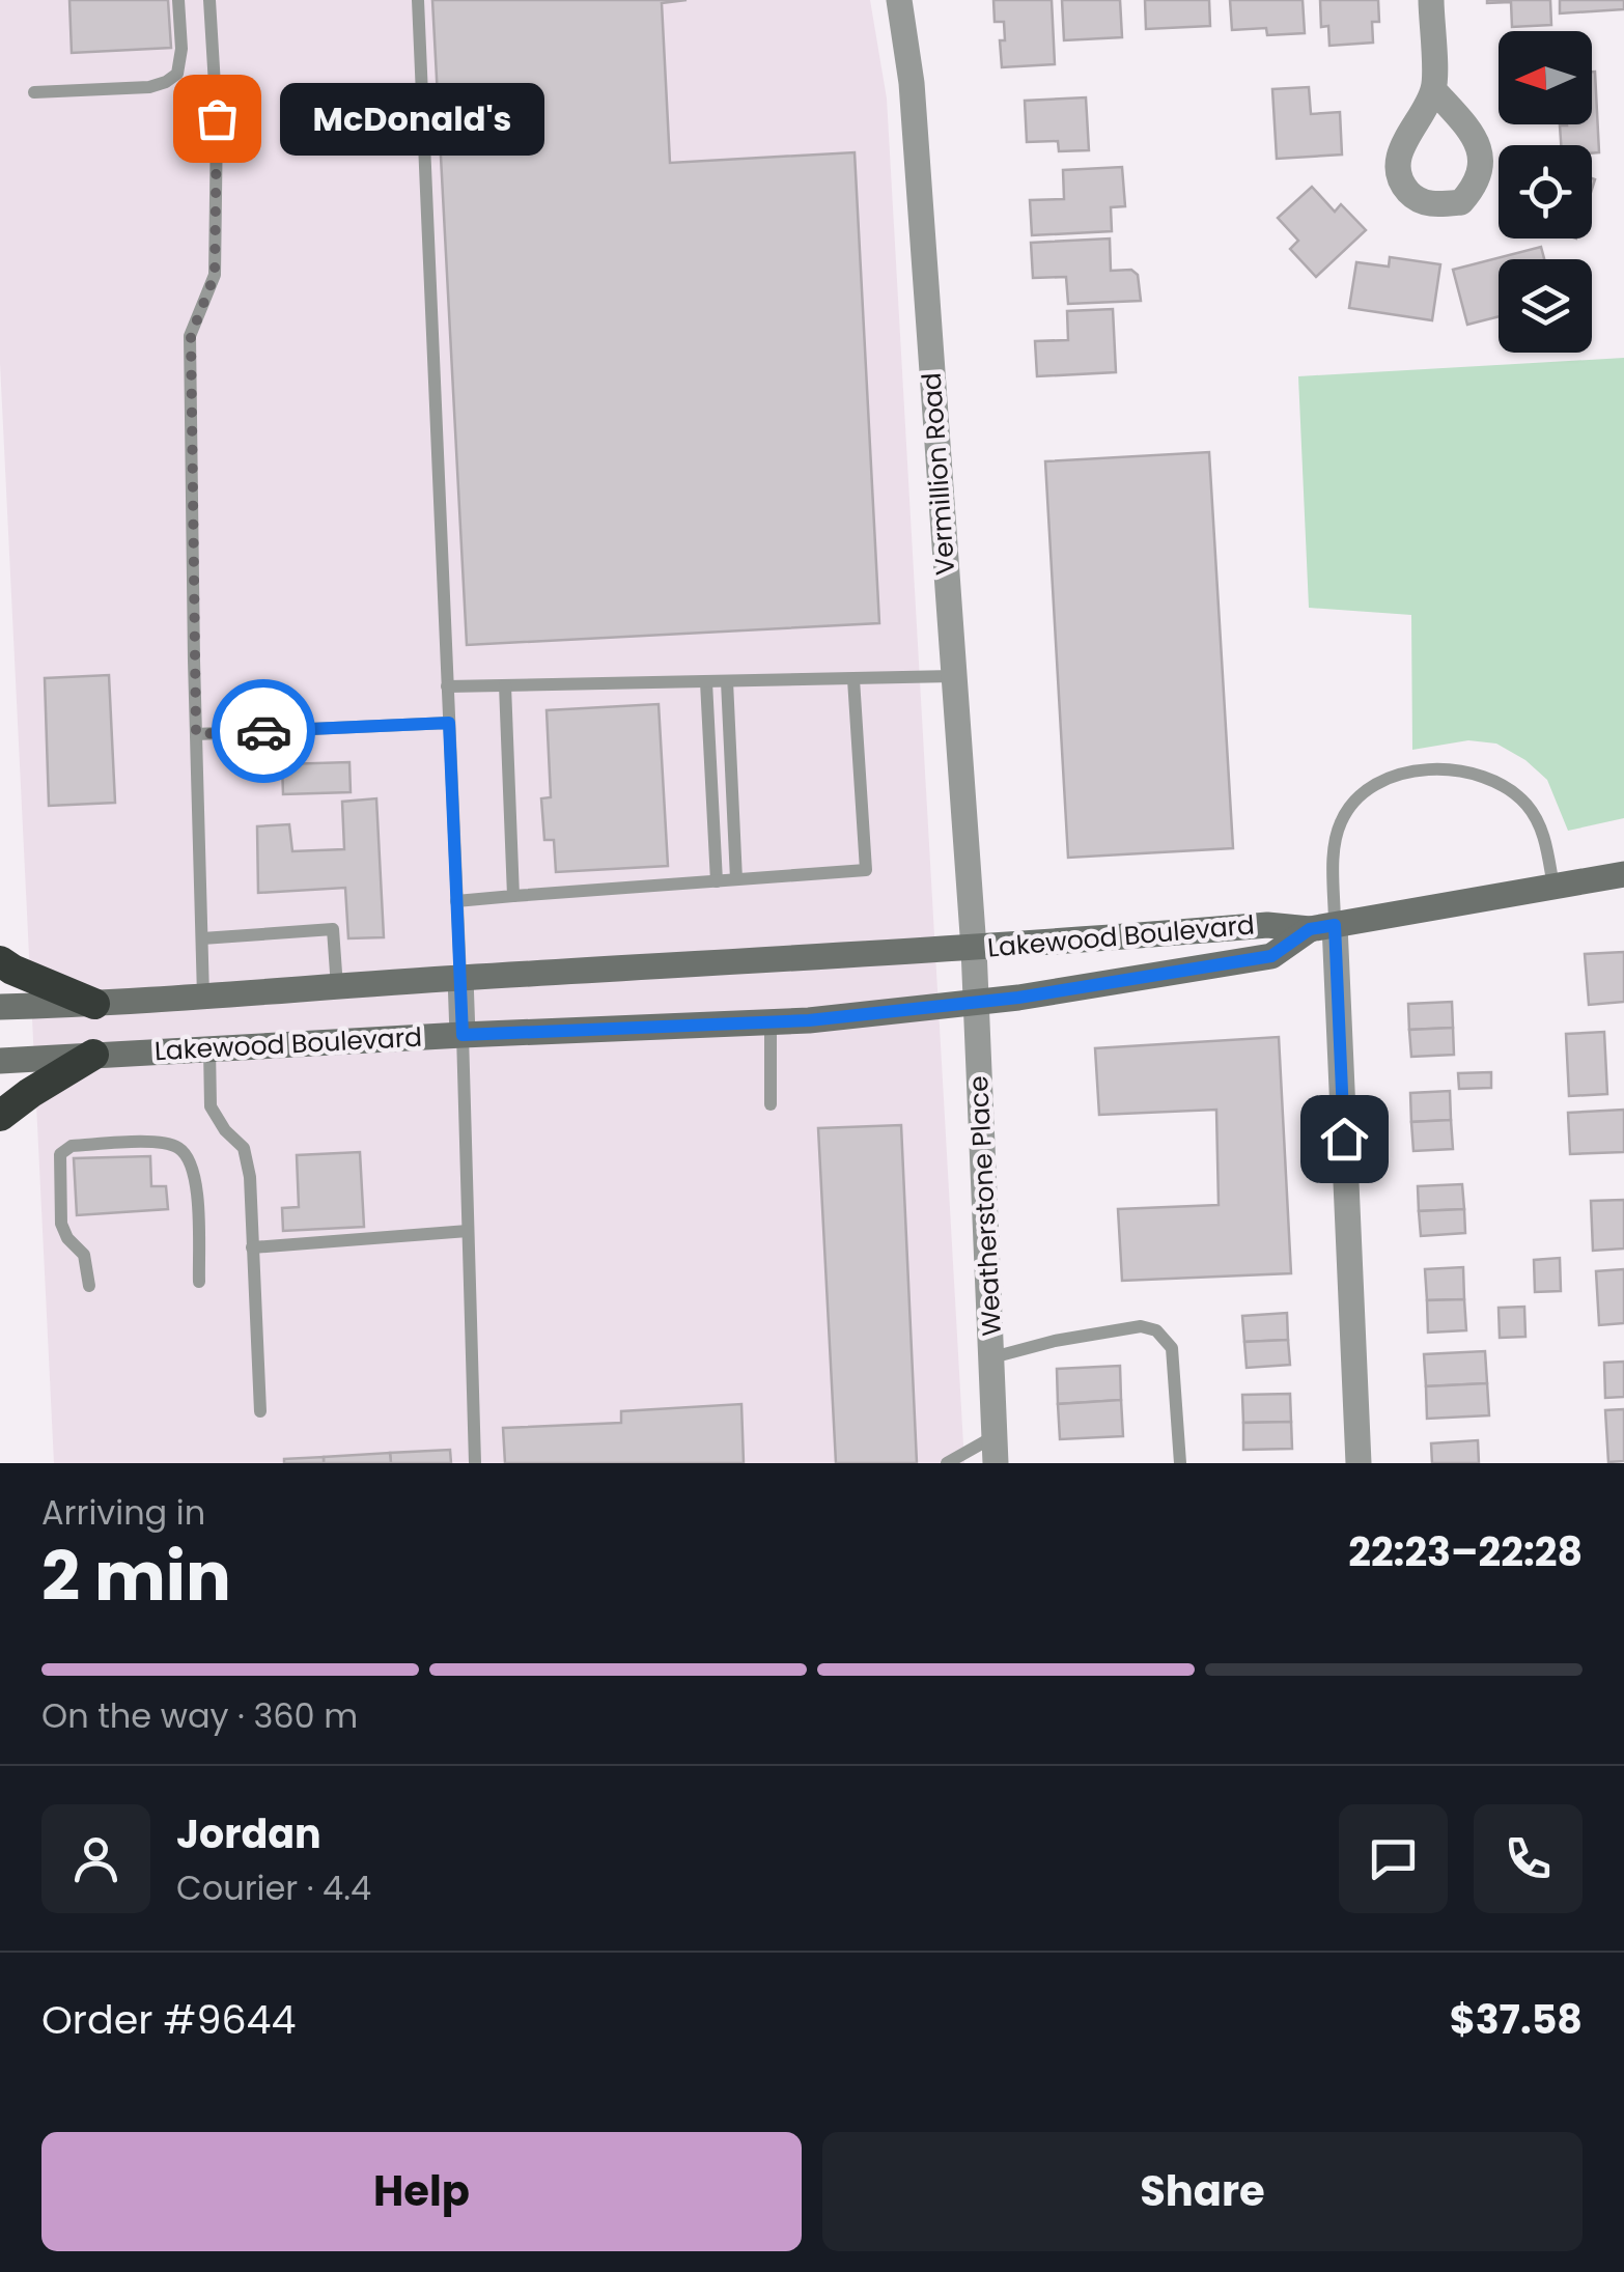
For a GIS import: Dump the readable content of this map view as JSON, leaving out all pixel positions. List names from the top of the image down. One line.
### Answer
{"streets":{"street":["Vermillion Road","Lakewood Boulevard","Weatherstone Place"]},"crossings":[["Vermillion Road","Lakewood Boulevard"],["Vermillion Road","Weatherstone Place"],["Lakewood Boulevard","Weatherstone Place"]],"places":["McDonald's"],"north":"left","page":{"bubble":"McDonald's","heading":["2 min","Arriving in","22:23–22:28"],"panel":["Jordan","Courier · 4.4","Order #9644","$37.58"],"bar":"On the way · 360 m","buttons":["Help","Share"]}}
